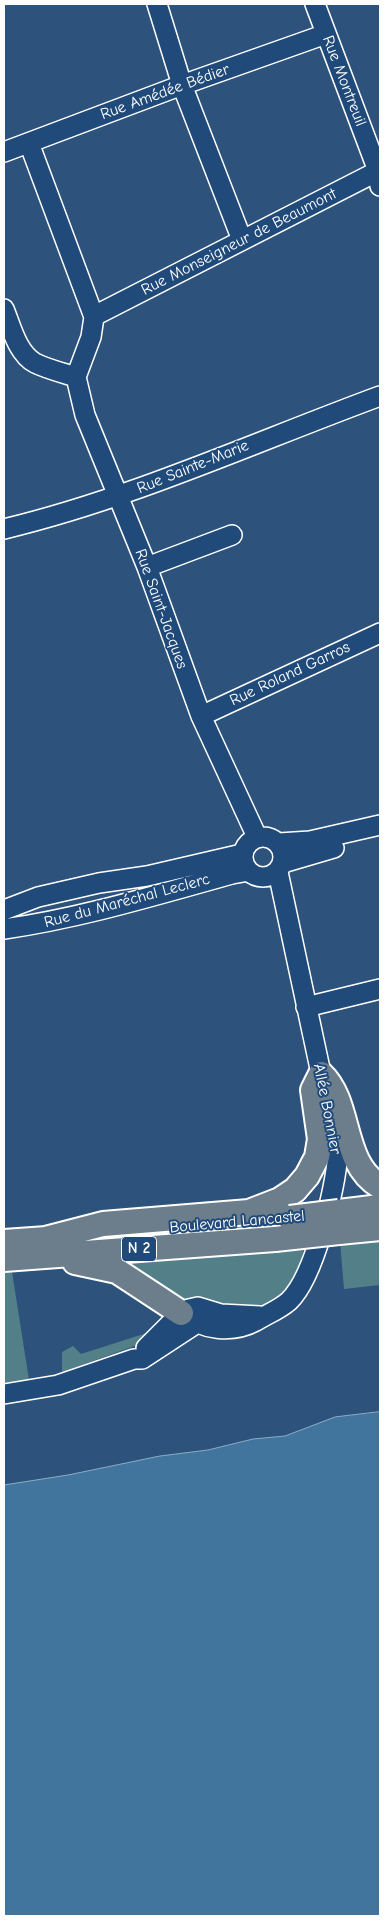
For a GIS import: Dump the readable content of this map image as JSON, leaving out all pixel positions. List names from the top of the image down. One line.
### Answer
{"streets":{"main road":["Boulevard Lancastel","N 2"],"street":["Rue Montreuil","Rue Amédée Bédier","Rue Monseigneur de Beaumont","Rue Sainte-Marie","Rue Saint-Jacques","Rue Roland Garros","Rue du Maréchal Leclerc","Allée Bonnier"]},"crossings":[["Rue Montreuil","Rue Amédée Bédier"],["Rue Montreuil","Rue Monseigneur de Beaumont"],["Rue Sainte-Marie","Rue Saint-Jacques"],["Rue Saint-Jacques","Rue Roland Garros"],["Rue Saint-Jacques","Rue du Maréchal Leclerc"],["Rue Saint-Jacques","Allée Bonnier"],["Rue du Maréchal Leclerc","Allée Bonnier"],["Boulevard Lancastel","N 2"]]}
